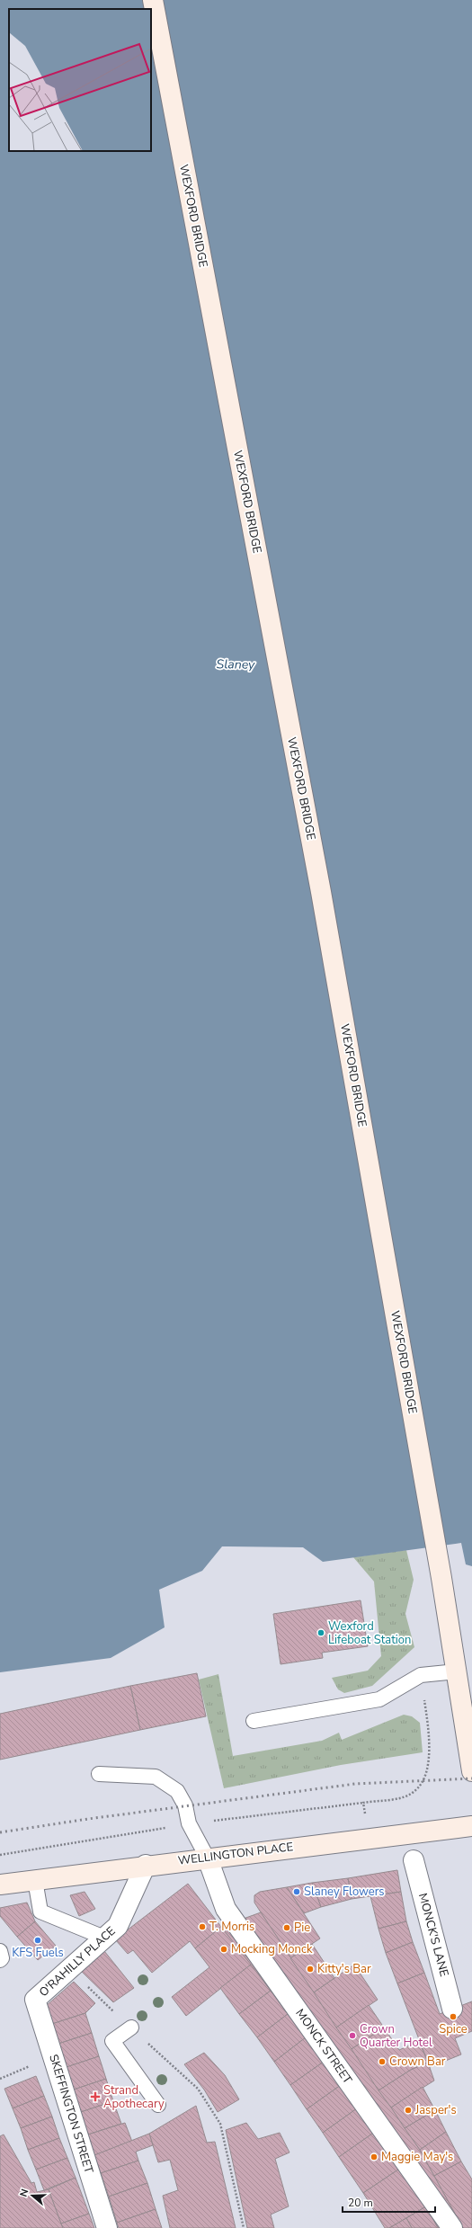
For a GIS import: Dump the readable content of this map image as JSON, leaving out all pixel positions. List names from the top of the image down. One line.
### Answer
{"streets":{"main road":["WEXFORD BRIDGE","WELLINGTON PLACE"],"street":["MONCK'S LANE","O'RAHILLY PLACE","MONCK STREET","SKEFFINGTON STREET"]},"crossings":[["WELLINGTON PLACE","O'RAHILLY PLACE"],["WELLINGTON PLACE","MONCK STREET"],["O'RAHILLY PLACE","SKEFFINGTON STREET"]],"water":["Slaney"],"places":{"other":["Wexford Lifeboat Station","Slaney Flowers","T. Morris","Pie","KFS Fuels","Mocking Monck","Kitty's Bar","Spice","Crown Quarter Hotel","Crown Bar","Jasper's","Maggie May's"],"health":["Strand Apothecary"]},"scale_bar":"20 m","north":"left"}
